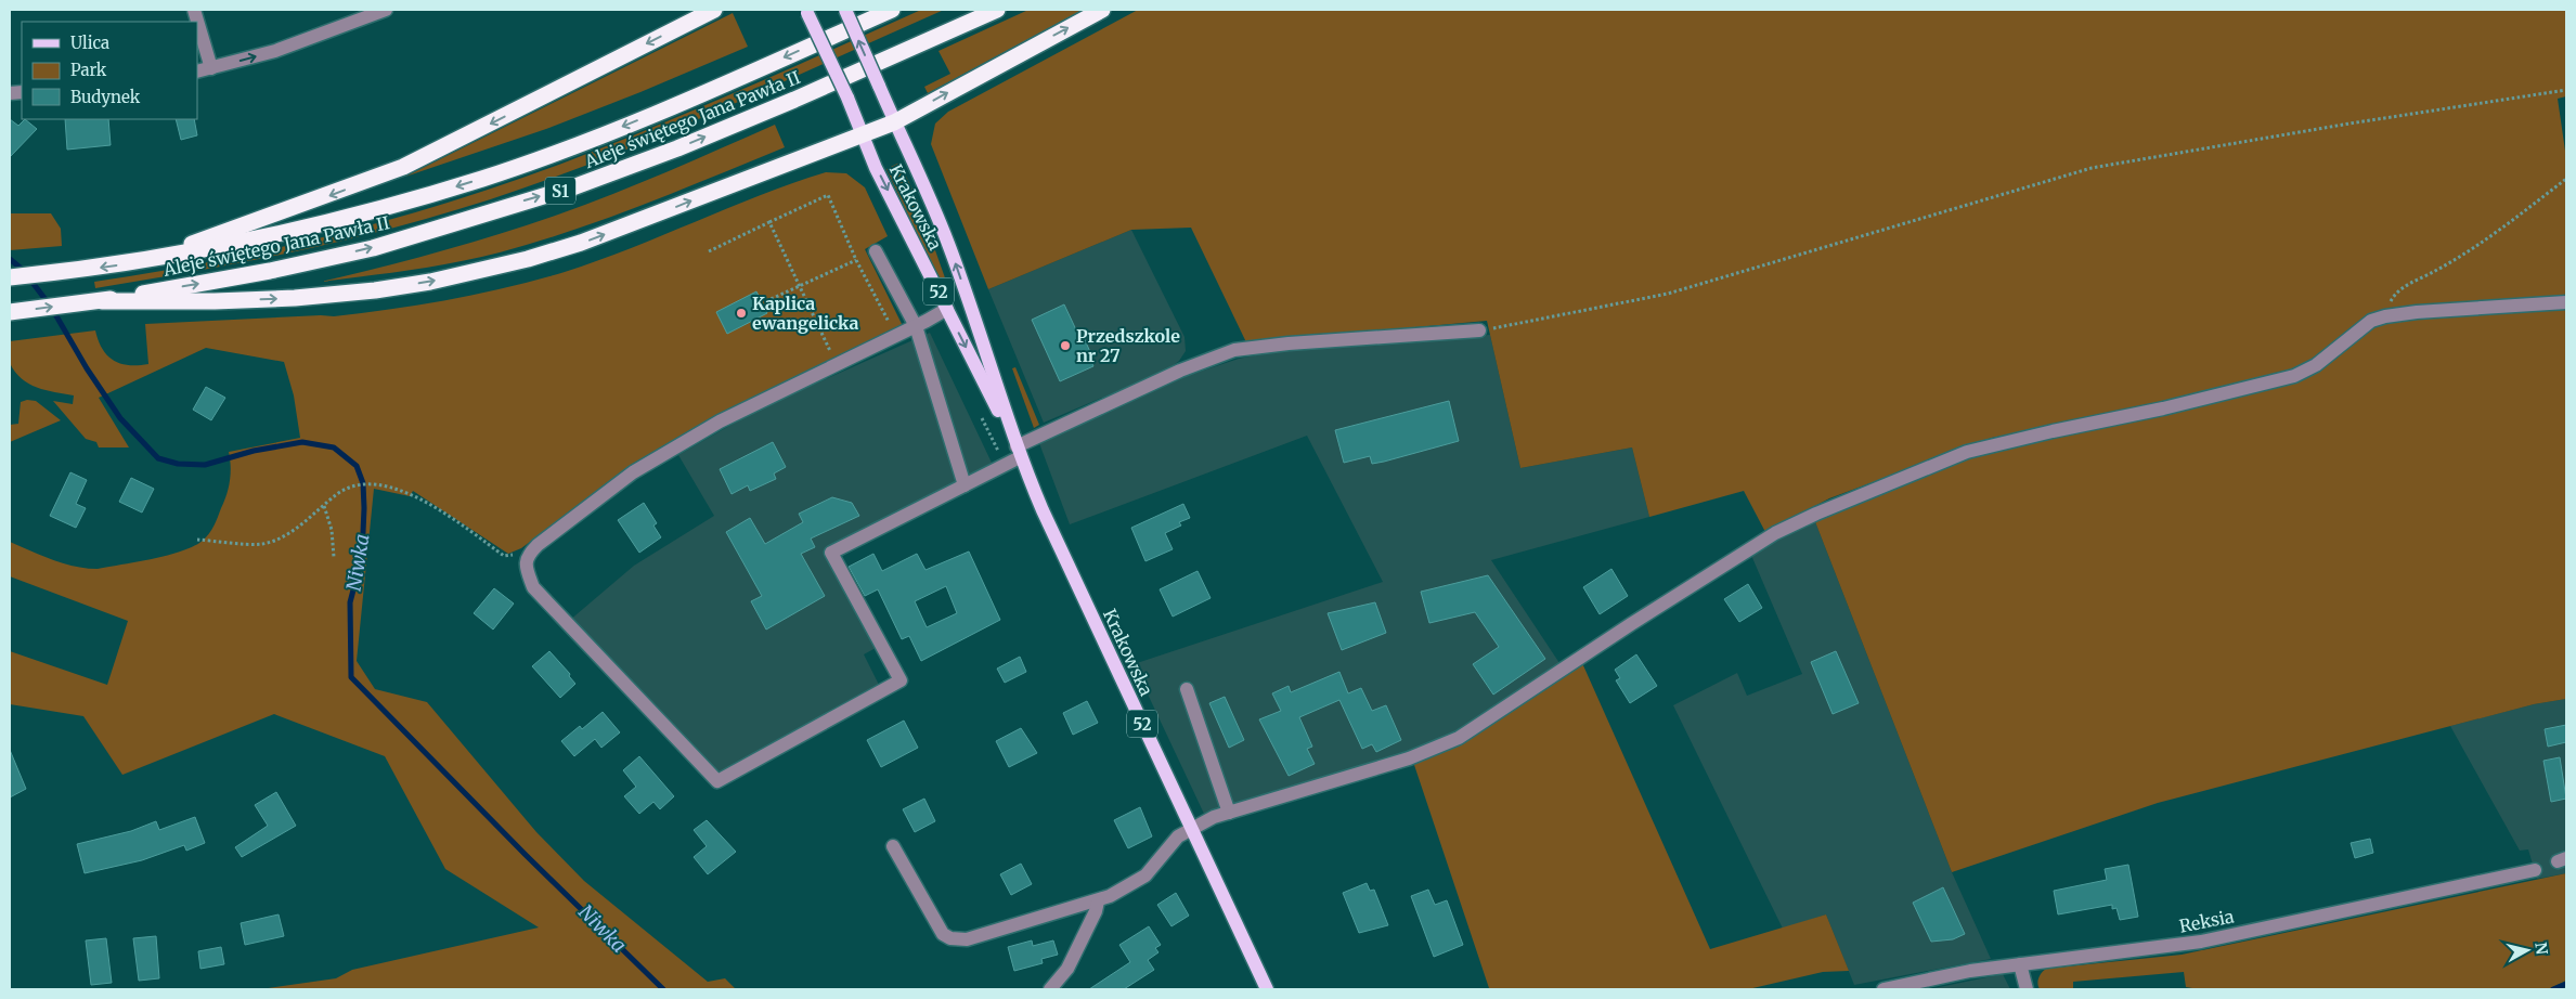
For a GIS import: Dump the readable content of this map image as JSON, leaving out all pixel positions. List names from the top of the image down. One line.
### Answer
{"streets":{"highway":["Aleje świętego Jana Pawła II","S1"],"main road":["Krakowska","52"],"street":["Reksia"]},"water":["Niwka"],"places":["Kaplica ewangelicka","Przedszkole nr 27"],"legend":["Ulica","Park","Budynek"],"north":"right"}
